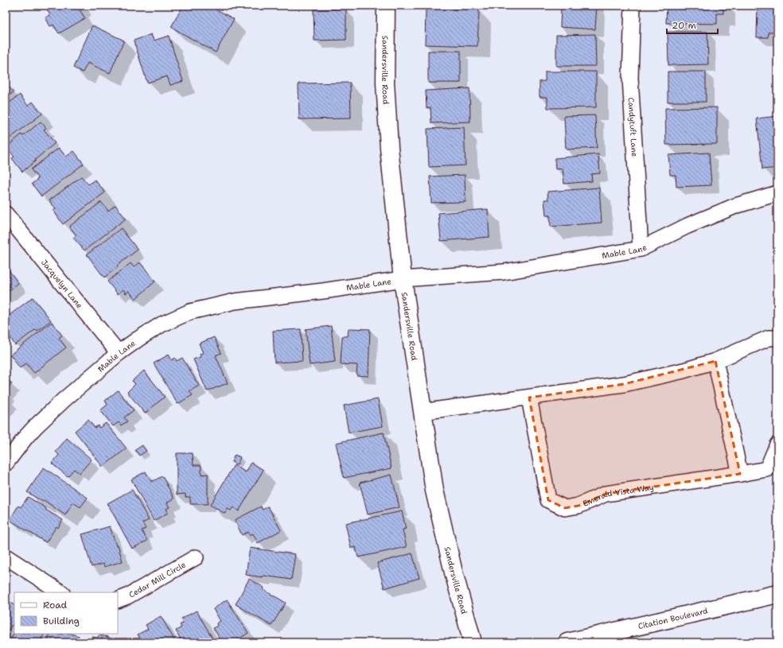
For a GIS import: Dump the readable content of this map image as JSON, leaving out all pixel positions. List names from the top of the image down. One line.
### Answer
{"streets":{"street":["Sandersville Road","Candytuft Lane","Mable Lane","Jacquelyn Lane","Emerald Vista Way","Cedar Mill Circle","Citation Boulevard"]},"crossings":[["Sandersville Road","Mable Lane"],["Candytuft Lane","Mable Lane"],["Mable Lane","Jacquelyn Lane"]],"legend":["Road","Building"],"scale_bar":"20 m"}
